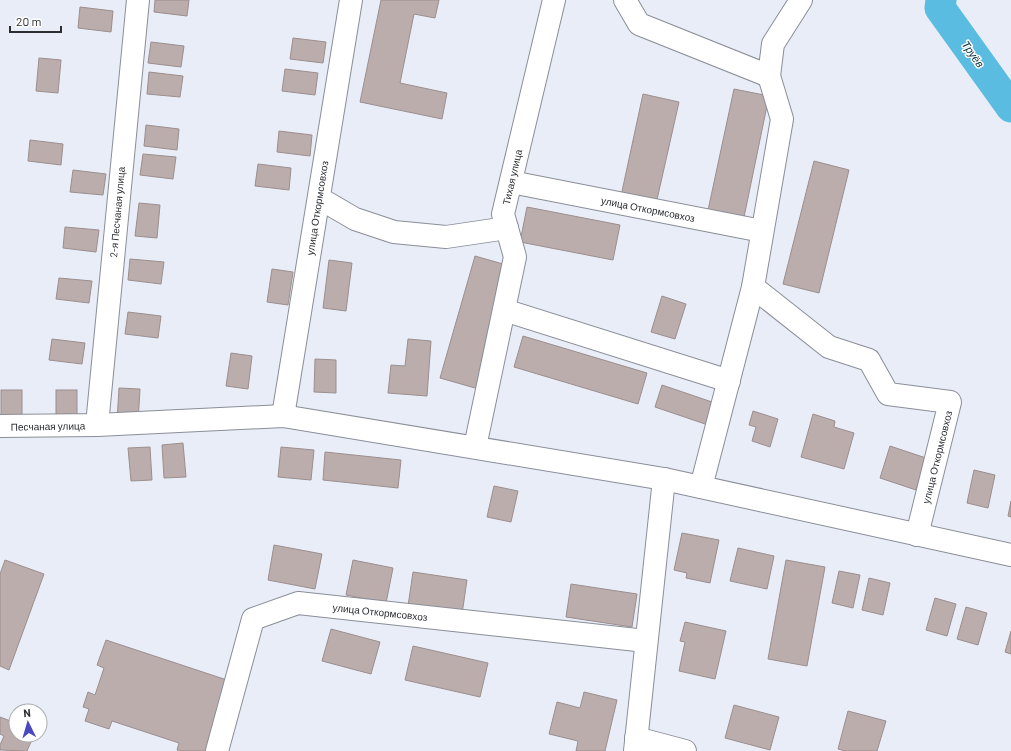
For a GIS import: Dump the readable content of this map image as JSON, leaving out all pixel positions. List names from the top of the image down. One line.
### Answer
{"streets":{"street":["Тихая улица","улица Откормсовхоз","2-я Песчаная улица","Песчаная улица"]},"crossings":[["Тихая улица","улица Откормсовхоз"],["2-я Песчаная улица","Песчаная улица"]],"water":["Труёв"],"scale_bar":"20 m","north":"top"}
